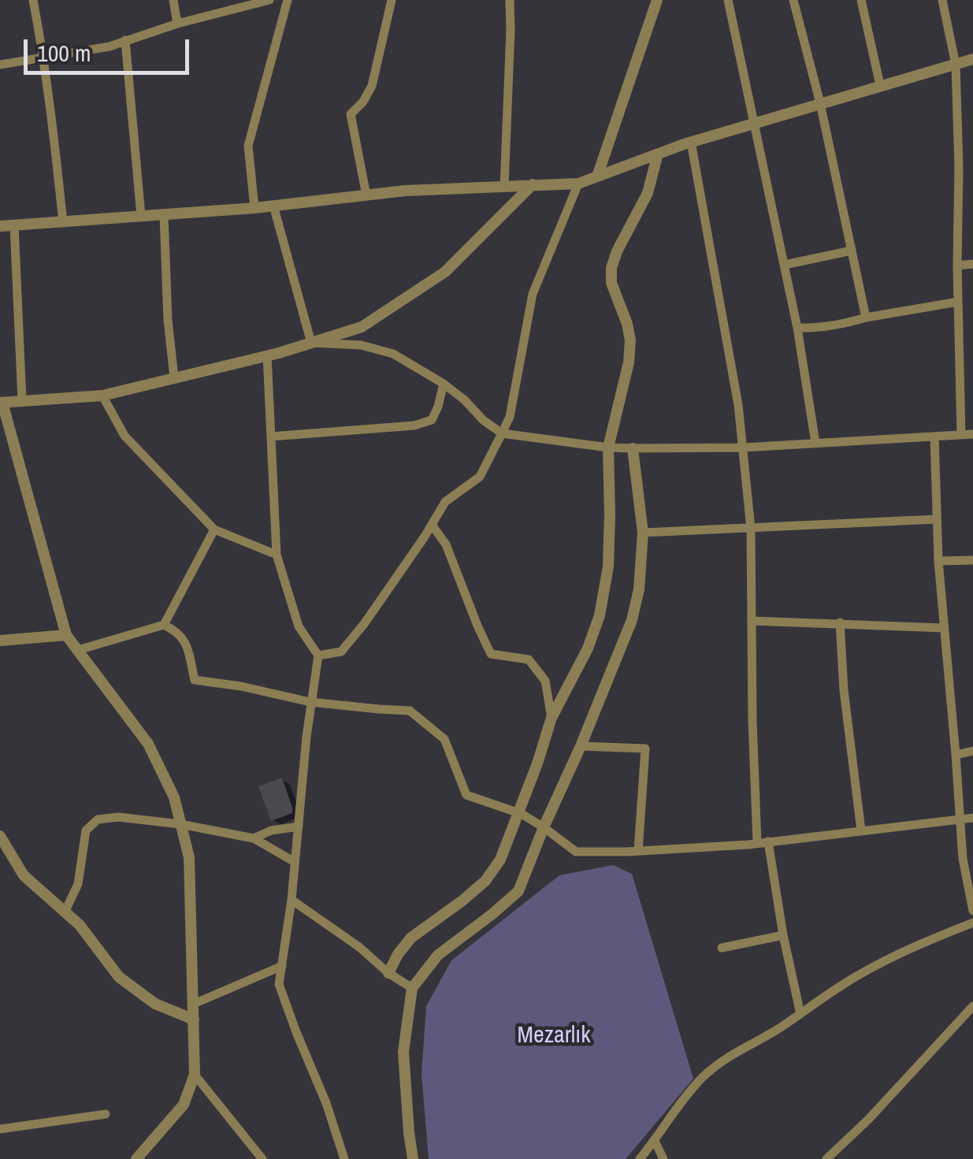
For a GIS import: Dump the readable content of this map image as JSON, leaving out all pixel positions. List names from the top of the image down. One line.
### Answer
{"parks":["Mezarlık"],"scale_bar":"100 m"}
